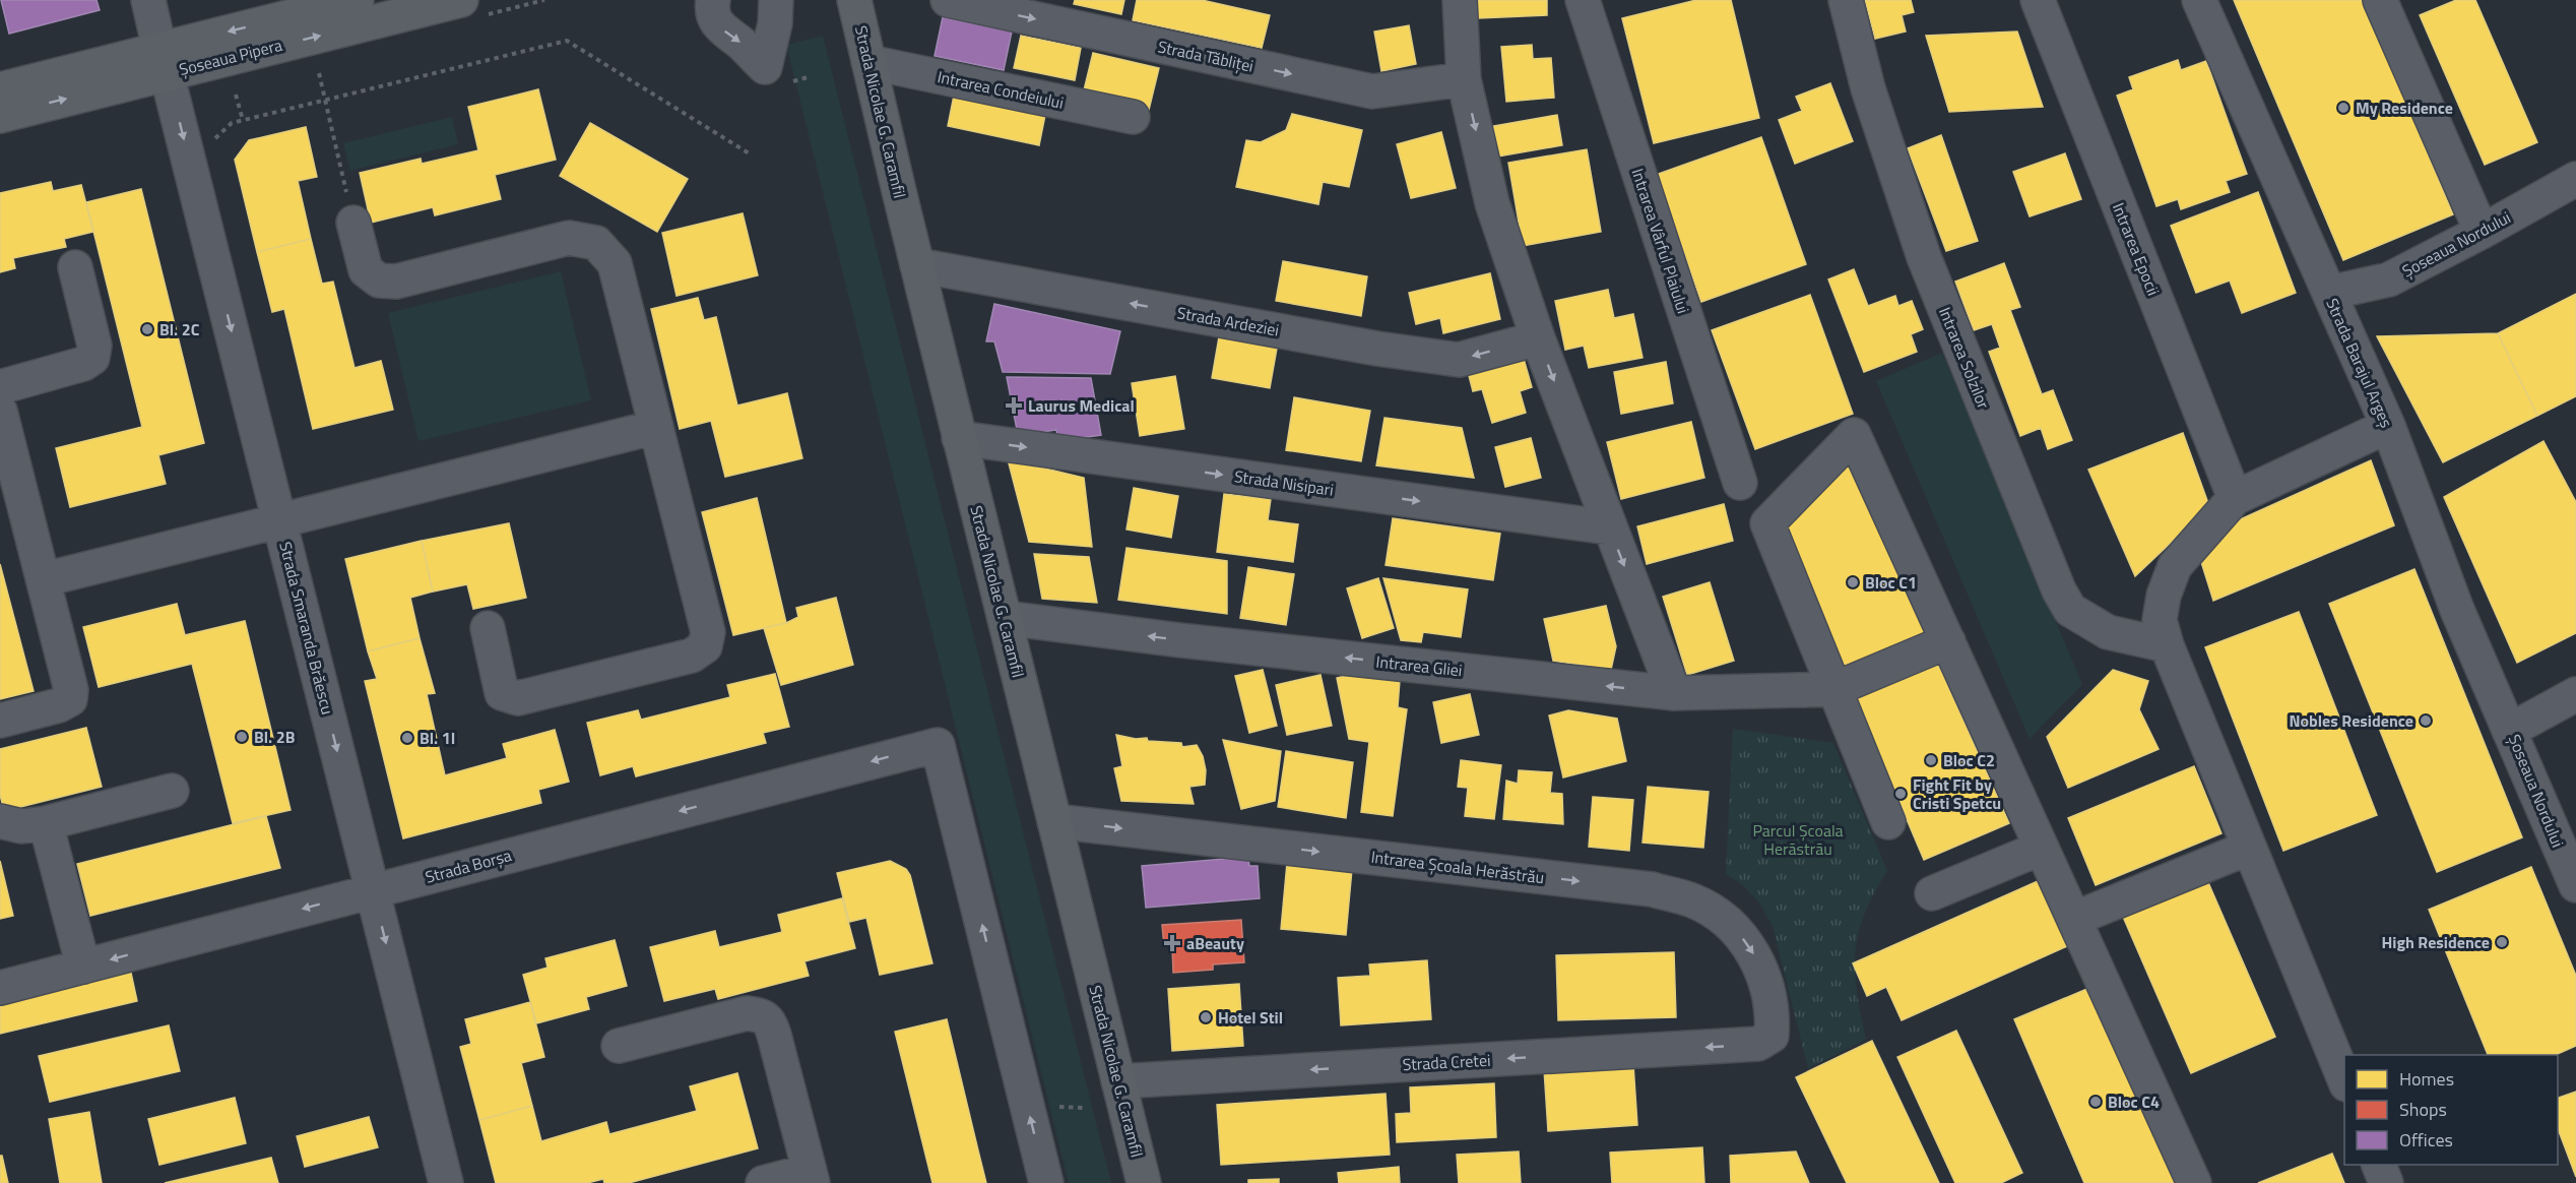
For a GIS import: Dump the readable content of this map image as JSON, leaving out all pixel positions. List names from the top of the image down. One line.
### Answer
{"streets":{"main road":["Șoseaua Pipera","Strada Nicolae G. Caramfil"],"street":["Strada Tăbliței","Intrarea Condeiului","Intrarea Vârful Plaiului","Șoseaua Nordului","Intrarea Epocii","Strada Ardeziei","Intrarea Solzilor","Strada Barajul Argeș","Strada Nisipari","Strada Smaranda Brăescu","Intrarea Gliei","Strada Borșa","Intrarea Școala Herăstrău","Strada Cretei"]},"crossings":[["Șoseaua Pipera","Strada Smaranda Brăescu"],["Intrarea Condeiului","Strada Nicolae G. Caramfil"],["Strada Nicolae G. Caramfil","Strada Ardeziei"],["Strada Nicolae G. Caramfil","Strada Nisipari"],["Strada Nicolae G. Caramfil","Intrarea Gliei"],["Strada Nicolae G. Caramfil","Intrarea Școala Herăstrău"],["Strada Nicolae G. Caramfil","Strada Cretei"],["Șoseaua Nordului","Strada Barajul Argeș"],["Strada Smaranda Brăescu","Strada Borșa"],["Intrarea Școala Herăstrău","Strada Cretei"]],"one_way":["Strada Tăbliței","Strada Ardeziei","Strada Nisipari","Strada Smaranda Brăescu","Intrarea Gliei","Intrarea Școala Herăstrău","Strada Cretei"],"parks":["Parcul Școala Herăstrău"],"places":{"other":["My Residence","Bl. 2C","Bloc C1","Nobles Residence","Bl. 2B","Bl. 1I","Bloc C2","Fight Fit by Cristi Spetcu","High Residence","Hotel Stil","Bloc C4"],"health":["Laurus Medical","aBeauty"]},"legend":["Homes","Shops","Offices"]}
